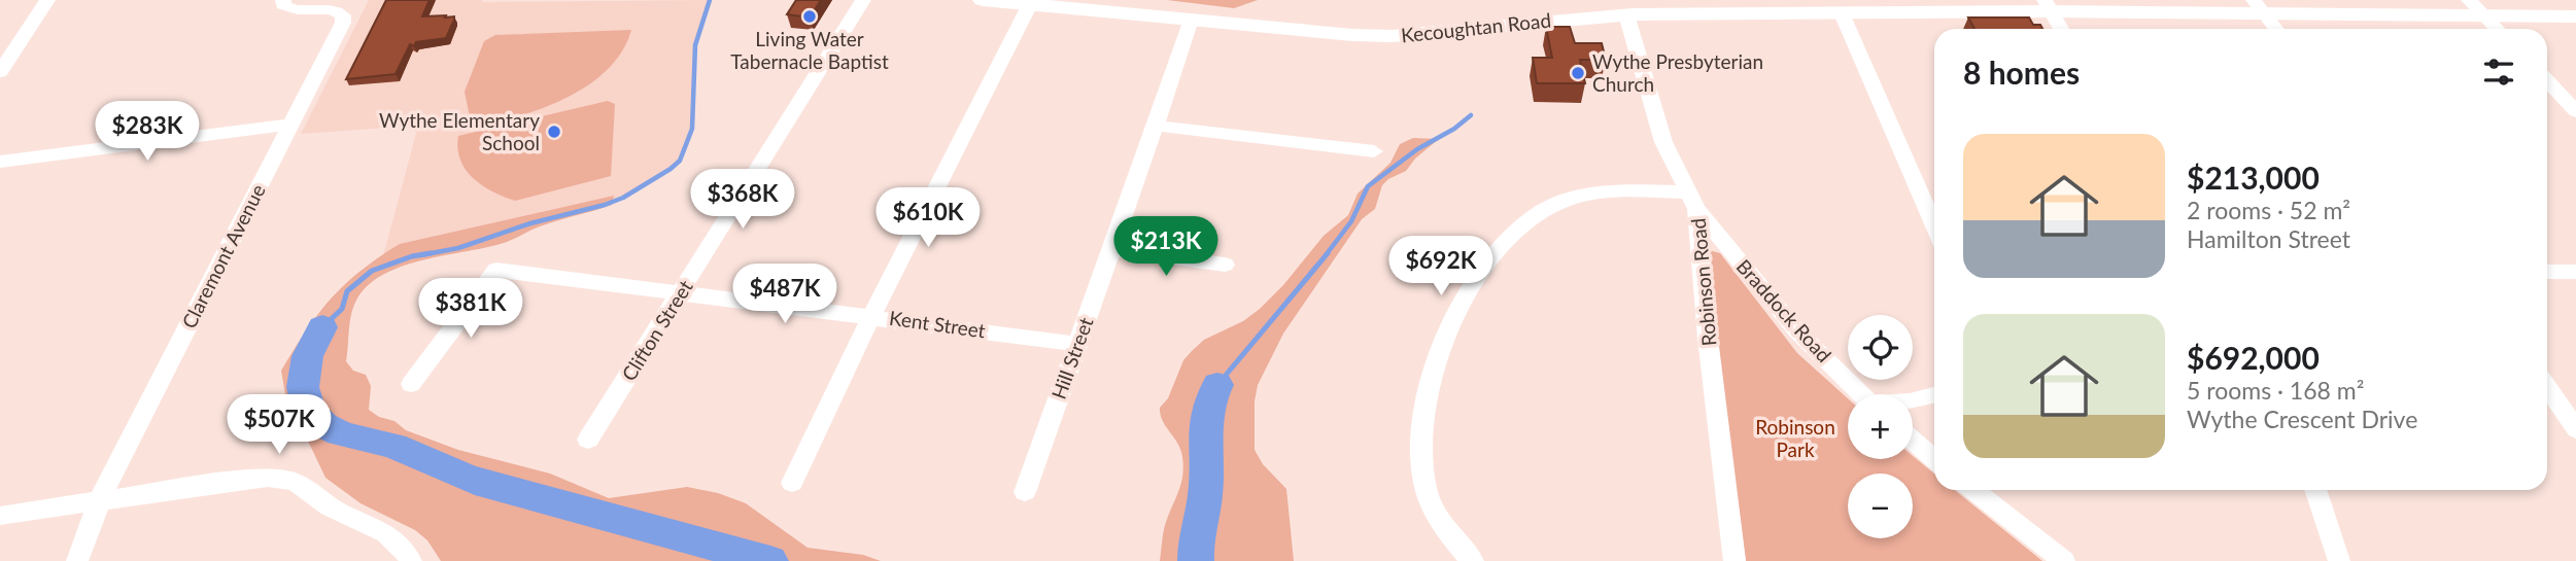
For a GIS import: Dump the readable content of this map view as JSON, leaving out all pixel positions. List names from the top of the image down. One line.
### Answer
{"streets":{"main road":["Kecoughtan Road"],"street":["Claremont Avenue","Robinson Road","Braddock Road","Kent Street","Clifton Street","Hill Street"]},"crossings":[["Kecoughtan Road","Robinson Road"],["Kecoughtan Road","Hill Street"],["Robinson Road","Braddock Road"],["Kent Street","Clifton Street"],["Kent Street","Hill Street"]],"parks":["Robinson Park"],"places":["Living Water Tabernacle Baptist","Wythe Presbyterian Church","Wythe Elementary School"],"page":{"heading":"8 homes","price":["$283K","$368K","$610K","$213K","$692K","$487K","$381K","$507K"],"list":[{"name":"$213,000","note":"2 rooms · 52 m² · Hamilton Street"},{"name":"$692,000","note":"5 rooms · 168 m² · Wythe Crescent Drive"}],"map_buttons":["+","−"]}}
